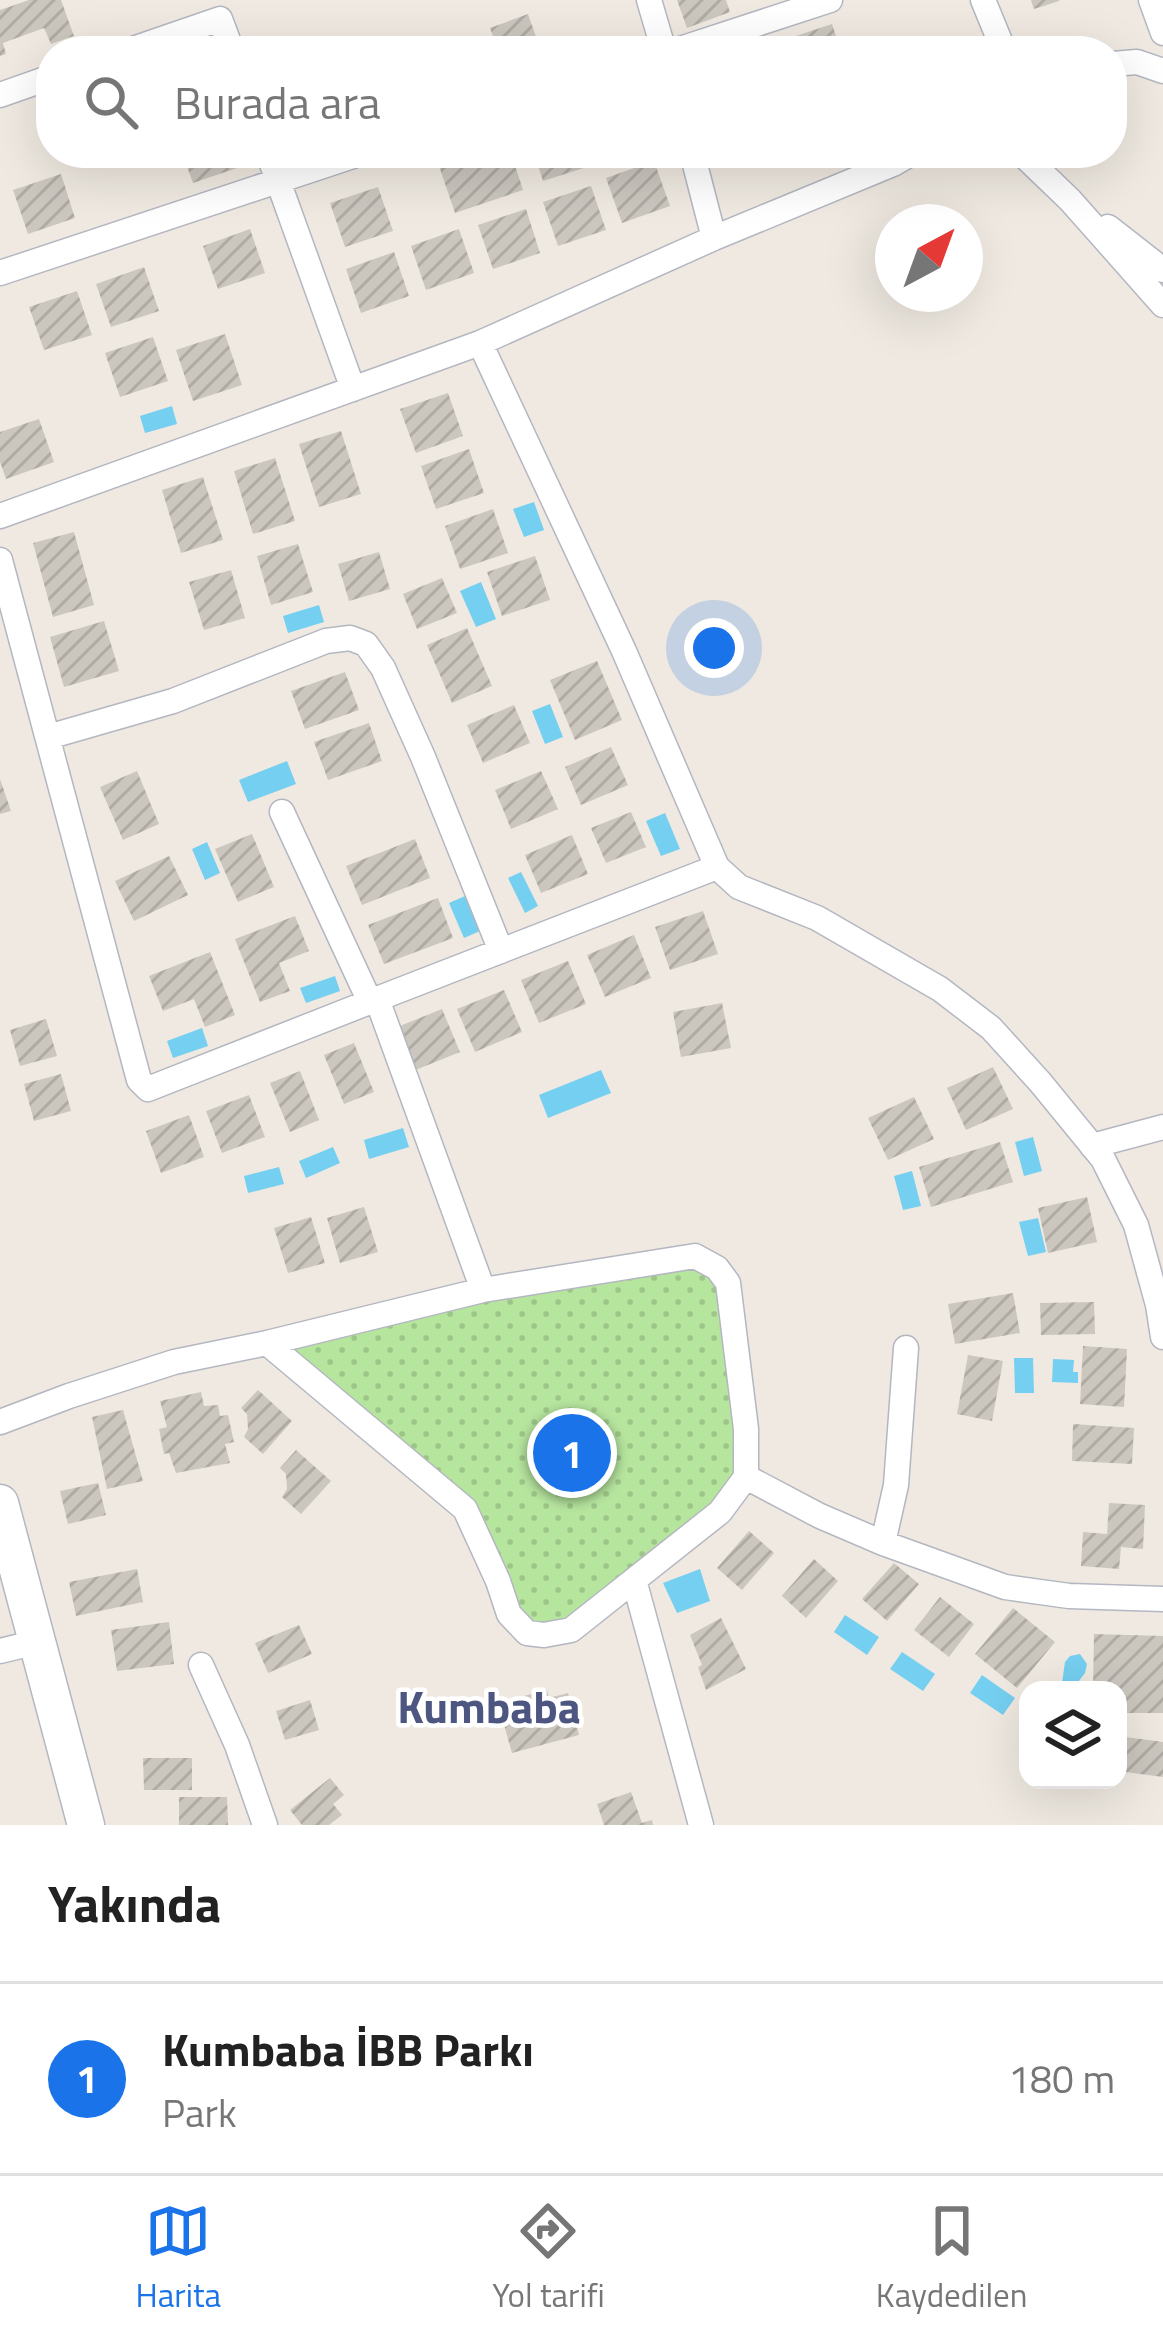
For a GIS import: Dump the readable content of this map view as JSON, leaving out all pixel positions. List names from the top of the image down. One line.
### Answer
{"districts":["Kumbaba"],"north":"top right","page":{"search":"Burada ara","pins":"1","heading":"Yakında","list":[{"mark":"1","name":"Kumbaba İBB Parkı","note":"Park","value":"180 m"}],"nav":["Harita","Yol tarifi","Kaydedilen"]}}
